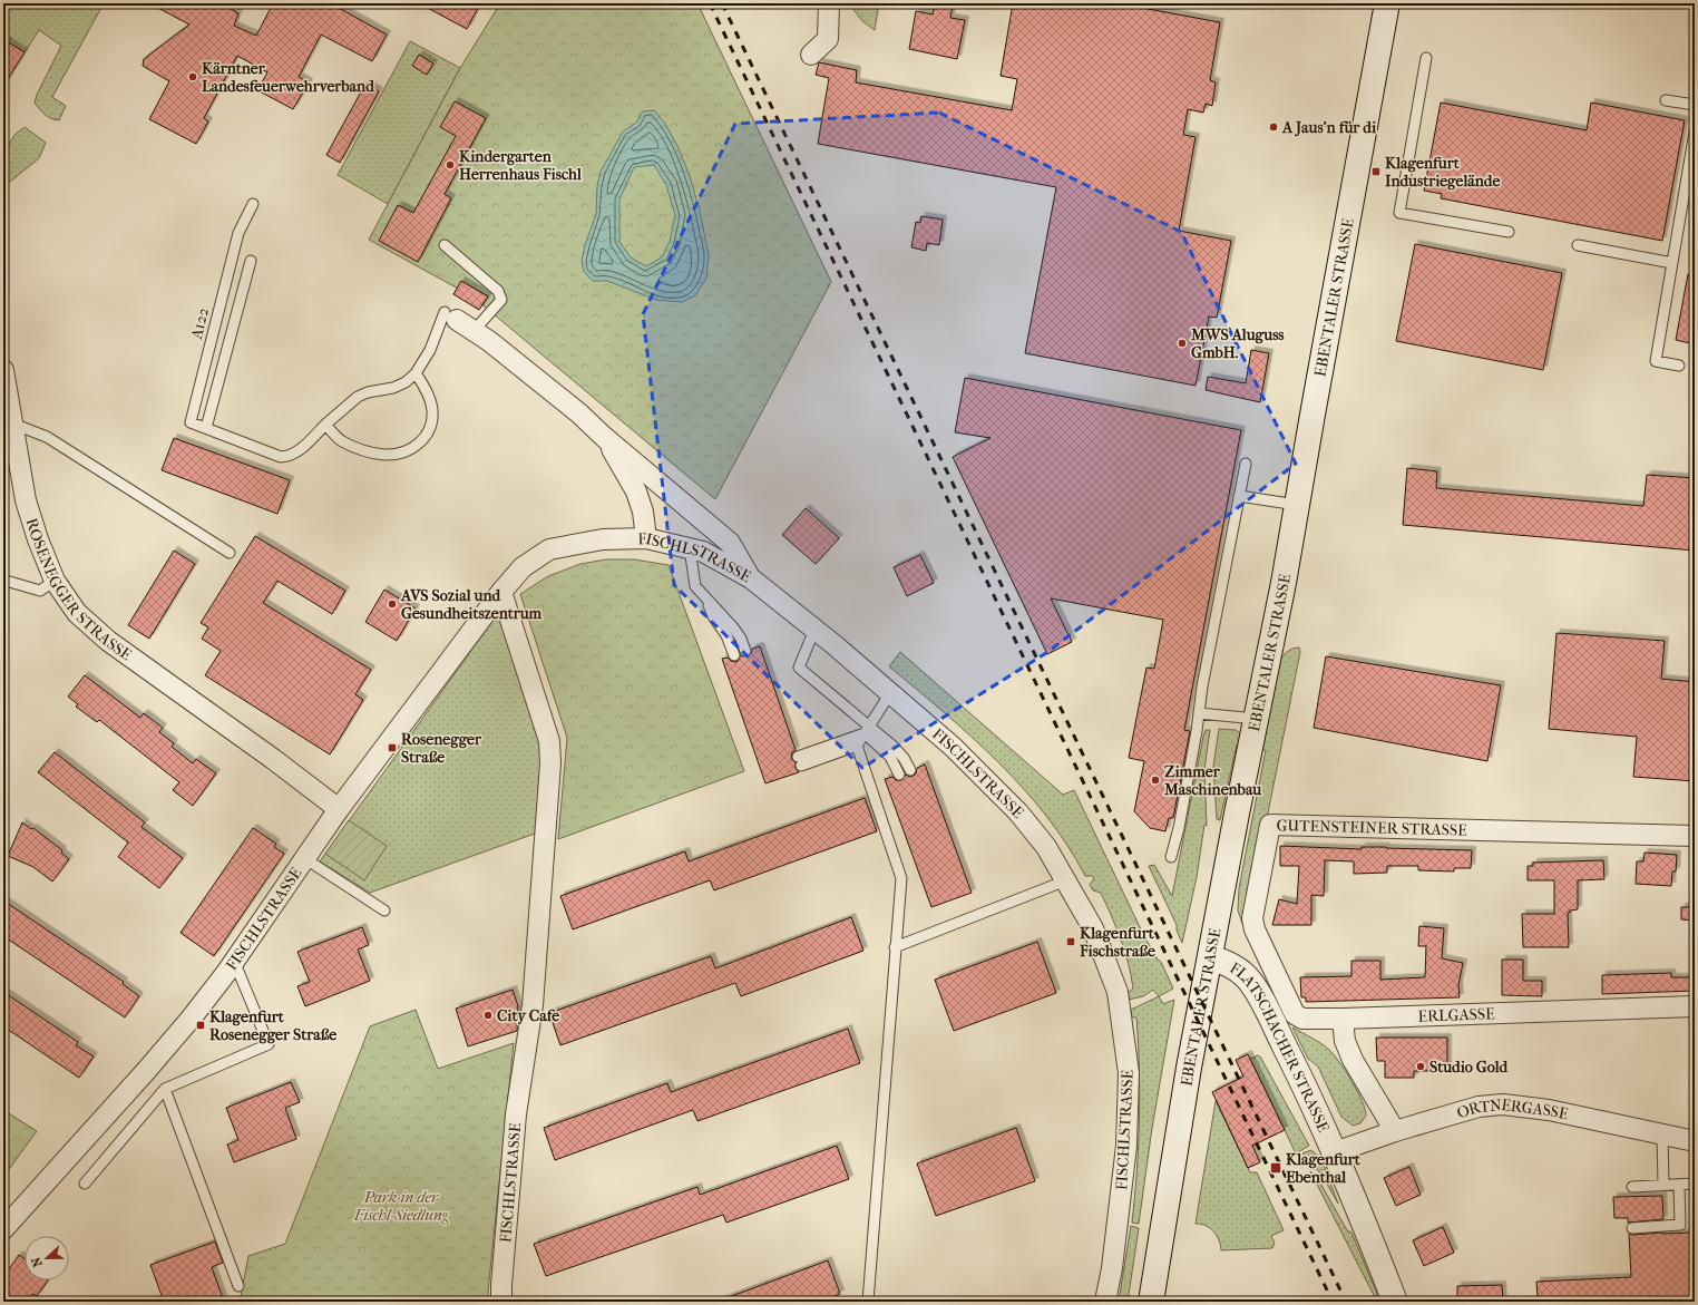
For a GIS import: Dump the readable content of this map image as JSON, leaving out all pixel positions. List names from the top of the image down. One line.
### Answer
{"streets":{"main road":["EBENTALER STRASSE","FLATSCHACHER STRASSE"],"street":["FISCHLSTRASSE","ROSENEGGER STRASSE","GUTENSTEINER STRASSE","ERLGASSE","ORTNERGASSE"],"lane":["A122"]},"crossings":[["EBENTALER STRASSE","FLATSCHACHER STRASSE"],["FISCHLSTRASSE","ROSENEGGER STRASSE"],["GUTENSTEINER STRASSE","ERLGASSE"],["FLATSCHACHER STRASSE","ORTNERGASSE"]],"parks":["Park in der Fischl-Siedlung"],"places":{"other":["Kärntner Landesfeuerwehrverband","A Jaus'n für di","Kindergarten Herrenhaus Fischl","MWS Aluguss GmbH.","AVS Sozial und Gesundheitszentrum","Zimmer Maschinenbau","City Cafe","Studio Gold"],"transit":["Klagenfurt Industriegelände","Rosenegger Straße","Klagenfurt Fischstraße","Klagenfurt Rosenegger Straße","Klagenfurt Ebenthal"]},"north":"left"}
